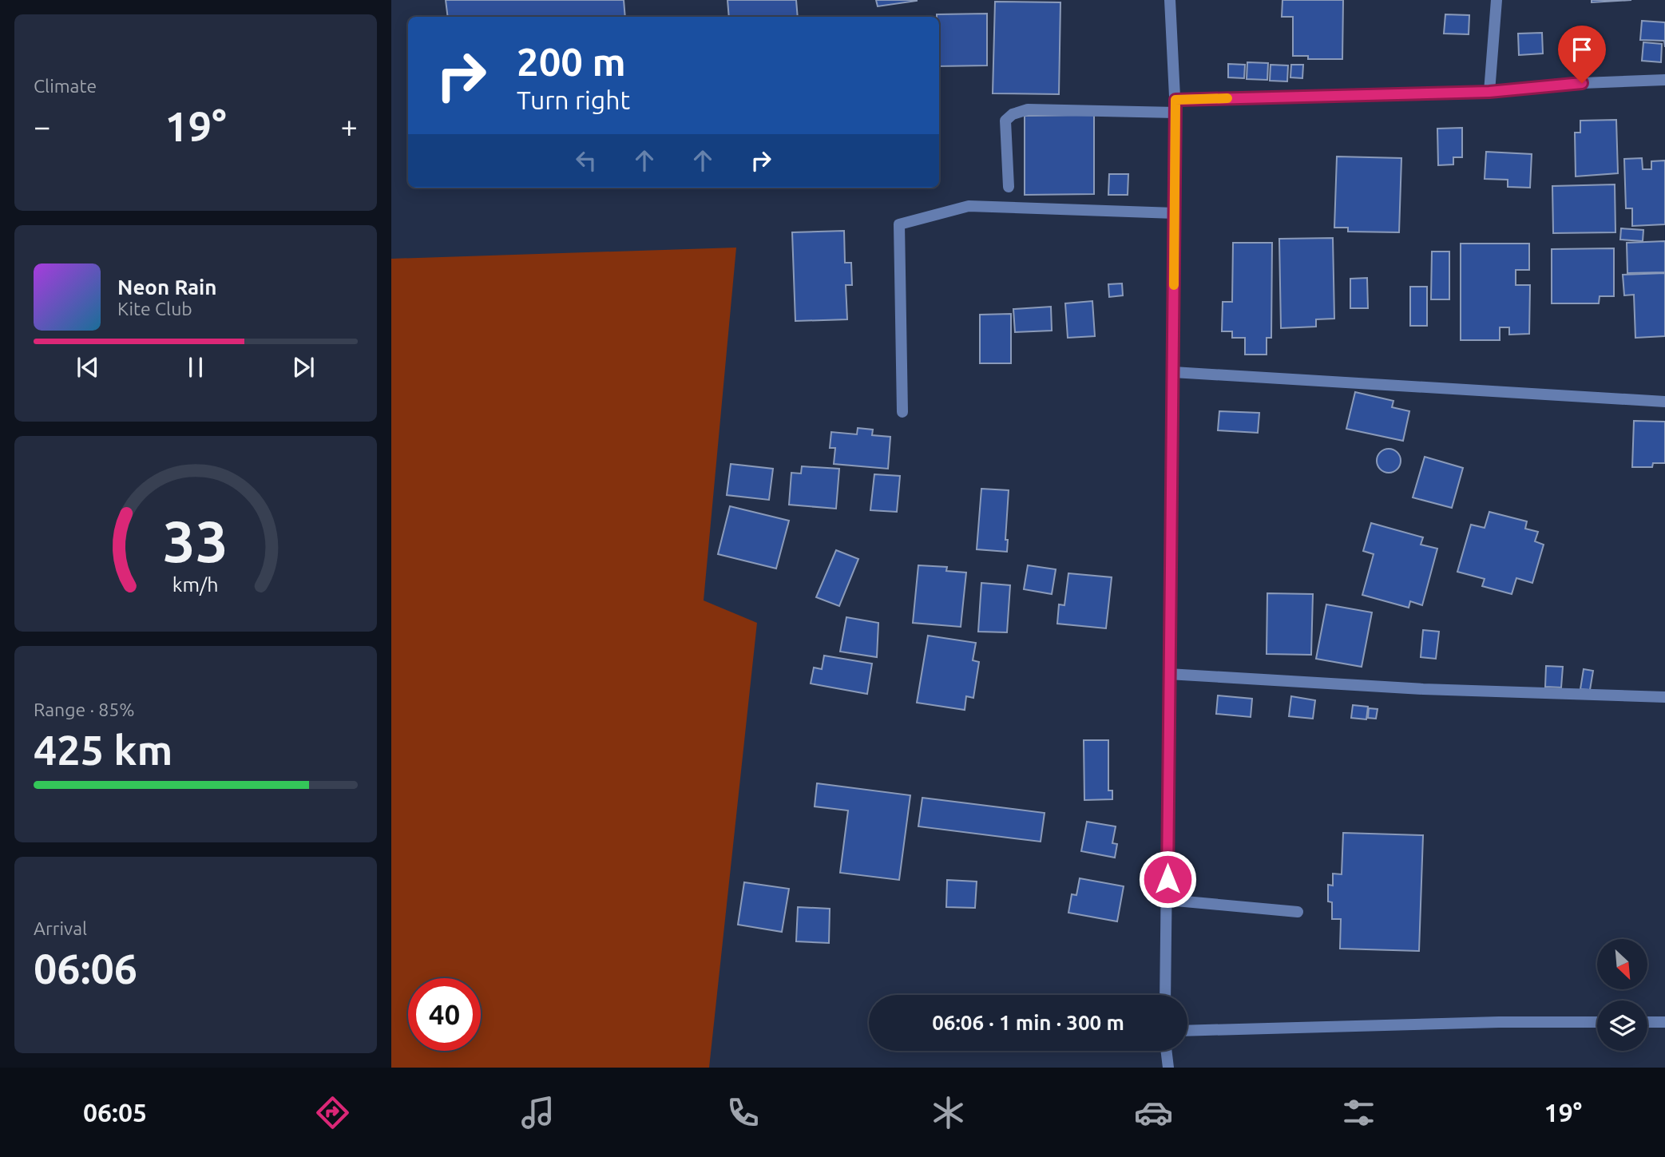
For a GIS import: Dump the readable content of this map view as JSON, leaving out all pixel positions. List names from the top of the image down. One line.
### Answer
{"north":"bottom right","page":{"tile":["Climate",["Range · 85%","425 km"],["Arrival","06:06"]],"turn":["200 m","Turn right"],"heat":["−","19°","+"],"song":["Neon Rain","Kite Club"],"limit":"40","trip":"06:06 · 1 min · 300 m","tabs":["06:05","19°"],"gauge":["33","km/h"]}}
